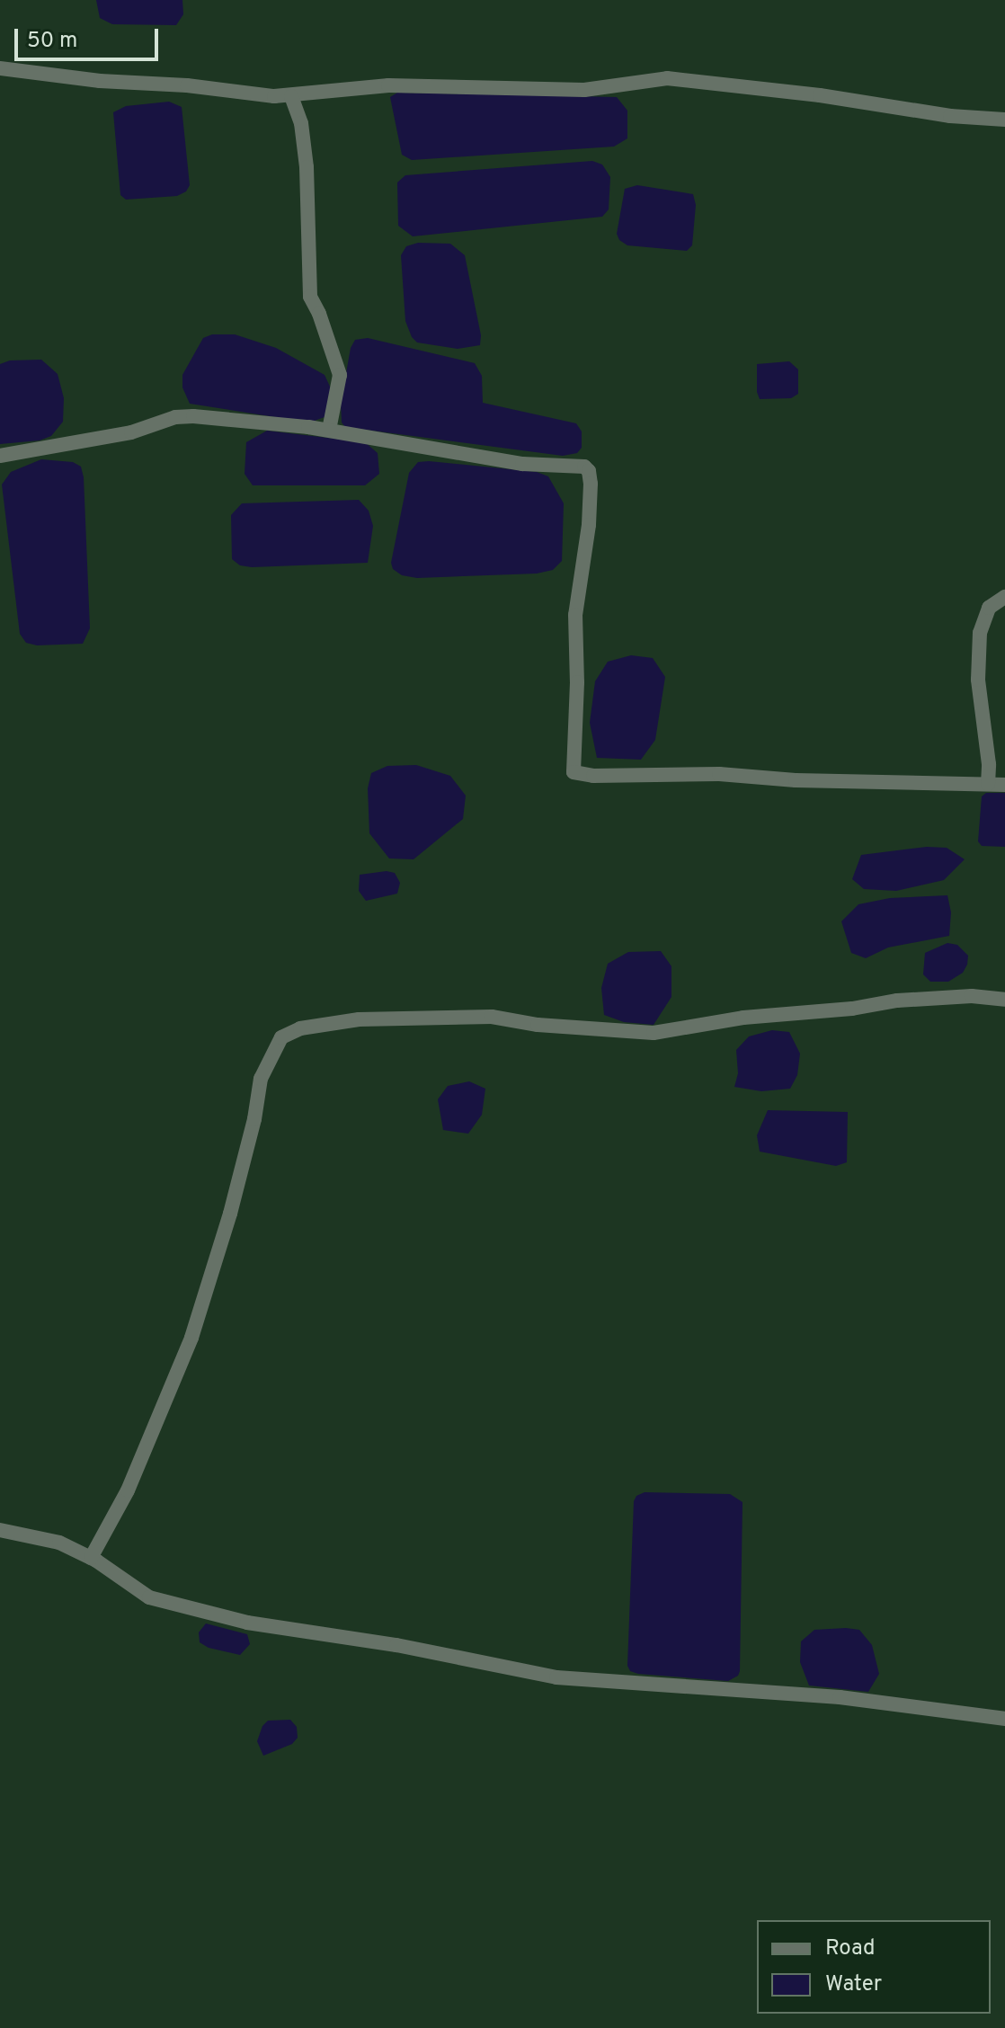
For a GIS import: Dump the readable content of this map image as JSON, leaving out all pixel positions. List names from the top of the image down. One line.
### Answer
{"legend":["Road","Water"],"scale_bar":"50 m"}
